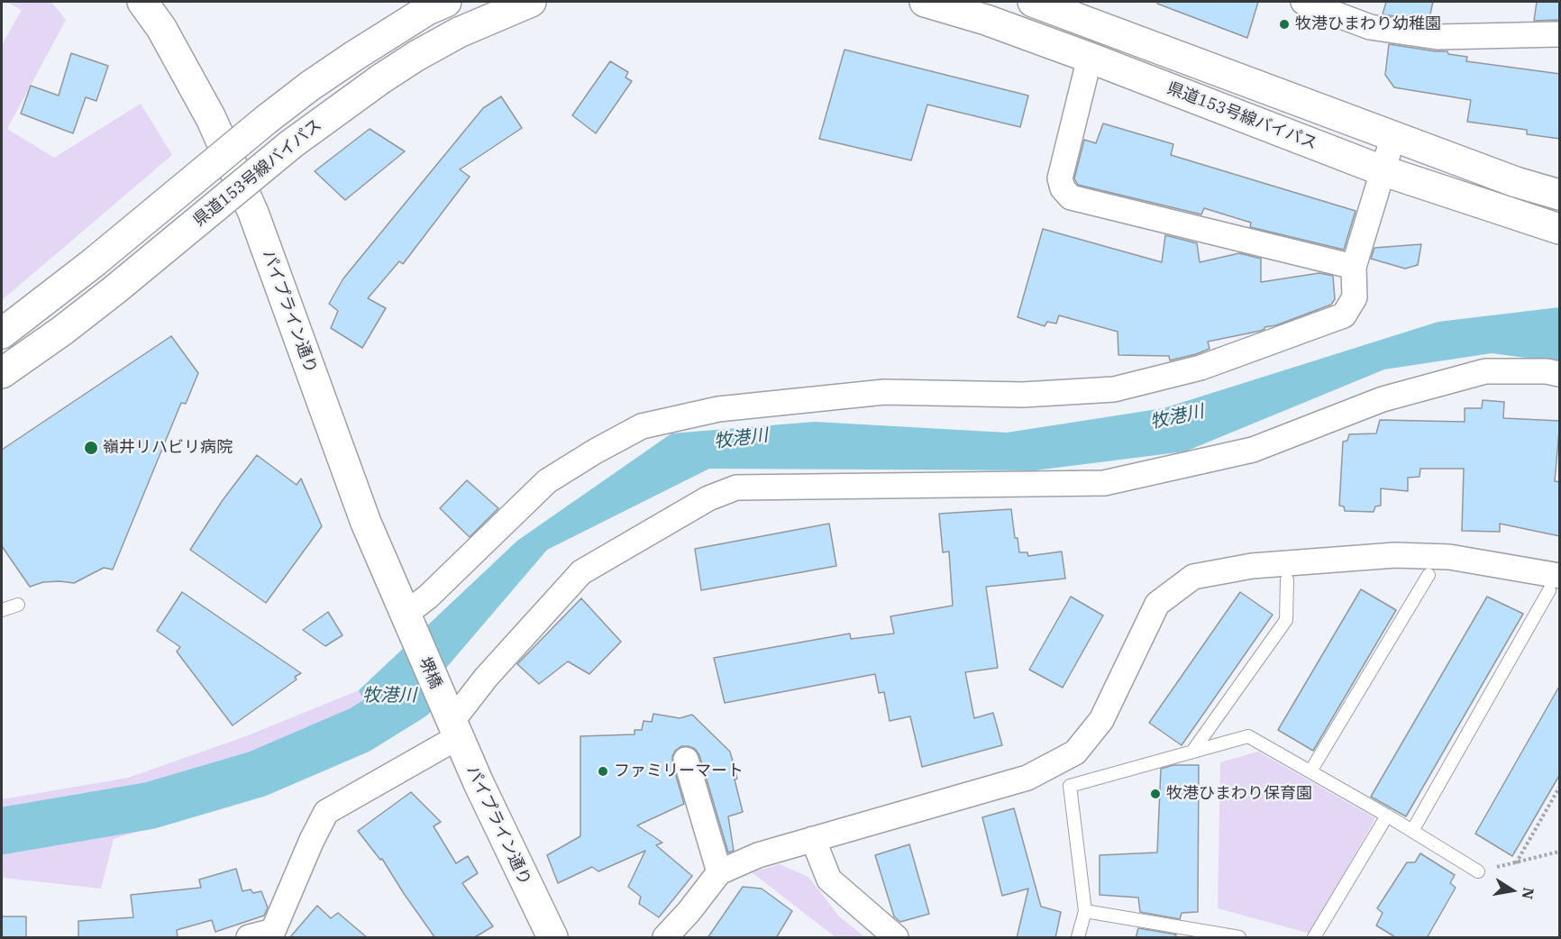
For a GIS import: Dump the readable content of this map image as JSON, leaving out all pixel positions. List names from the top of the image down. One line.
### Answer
{"streets":{"main road":["県道153号線バイパス","パイプライン通り","堺橋"]},"crossings":[["パイプライン通り","堺橋"]],"water":["牧港川"],"places":["牧港ひまわり幼稚園","嶺井リハビリ病院","ファミリーマート","牧港ひまわり保育園"],"north":"right"}
